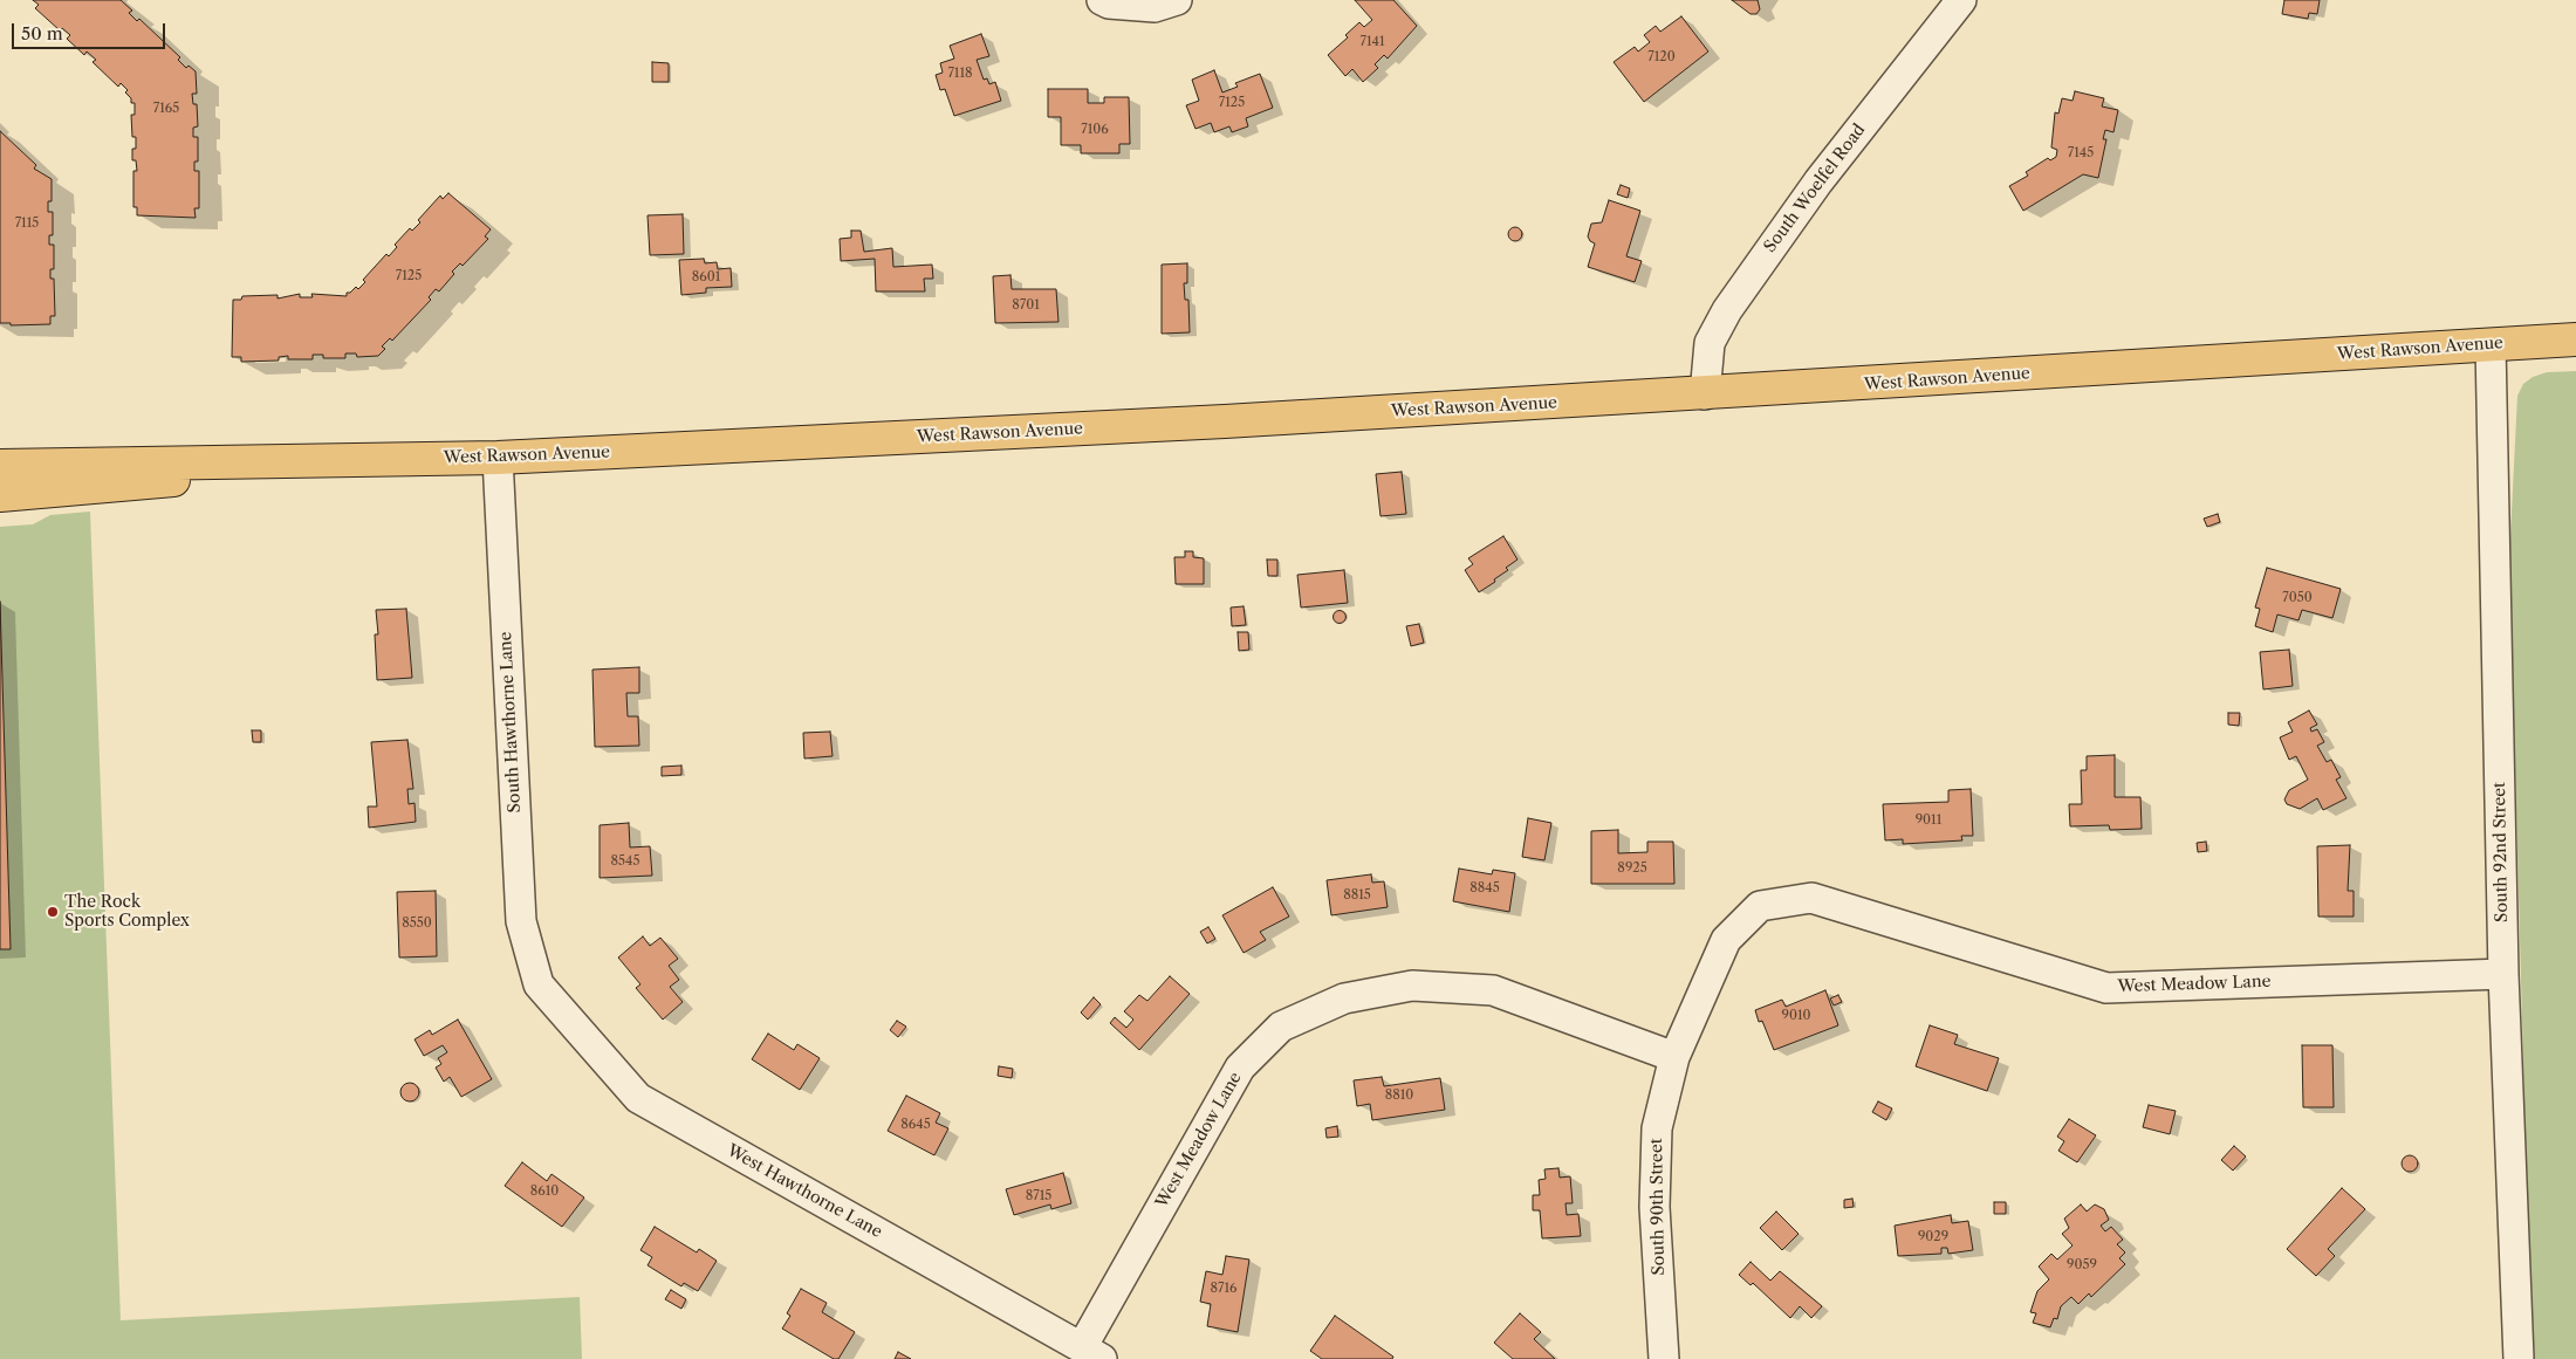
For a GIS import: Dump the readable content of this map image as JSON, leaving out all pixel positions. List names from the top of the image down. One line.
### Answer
{"streets":{"main road":["West Rawson Avenue"],"street":["South Woelfel Road","South Hawthorne Lane","South 92nd Street","West Meadow Lane","West Hawthorne Lane","South 90th Street"]},"crossings":[["South Woelfel Road","West Rawson Avenue"],["West Rawson Avenue","South Hawthorne Lane"],["West Rawson Avenue","South 92nd Street"],["South Hawthorne Lane","West Hawthorne Lane"],["South 92nd Street","West Meadow Lane"],["West Meadow Lane","West Hawthorne Lane"],["West Meadow Lane","South 90th Street"]],"places":["The Rock Sports Complex"],"house_numbers":["7141","7120","7118","7125","7165","7106","7145","7115","7125","8601","8701","7050","9011","8545","8925","8845","8815","8550","9010","8810","8645","8610","8715","9029","9059","8716"],"scale_bar":"50 m"}
